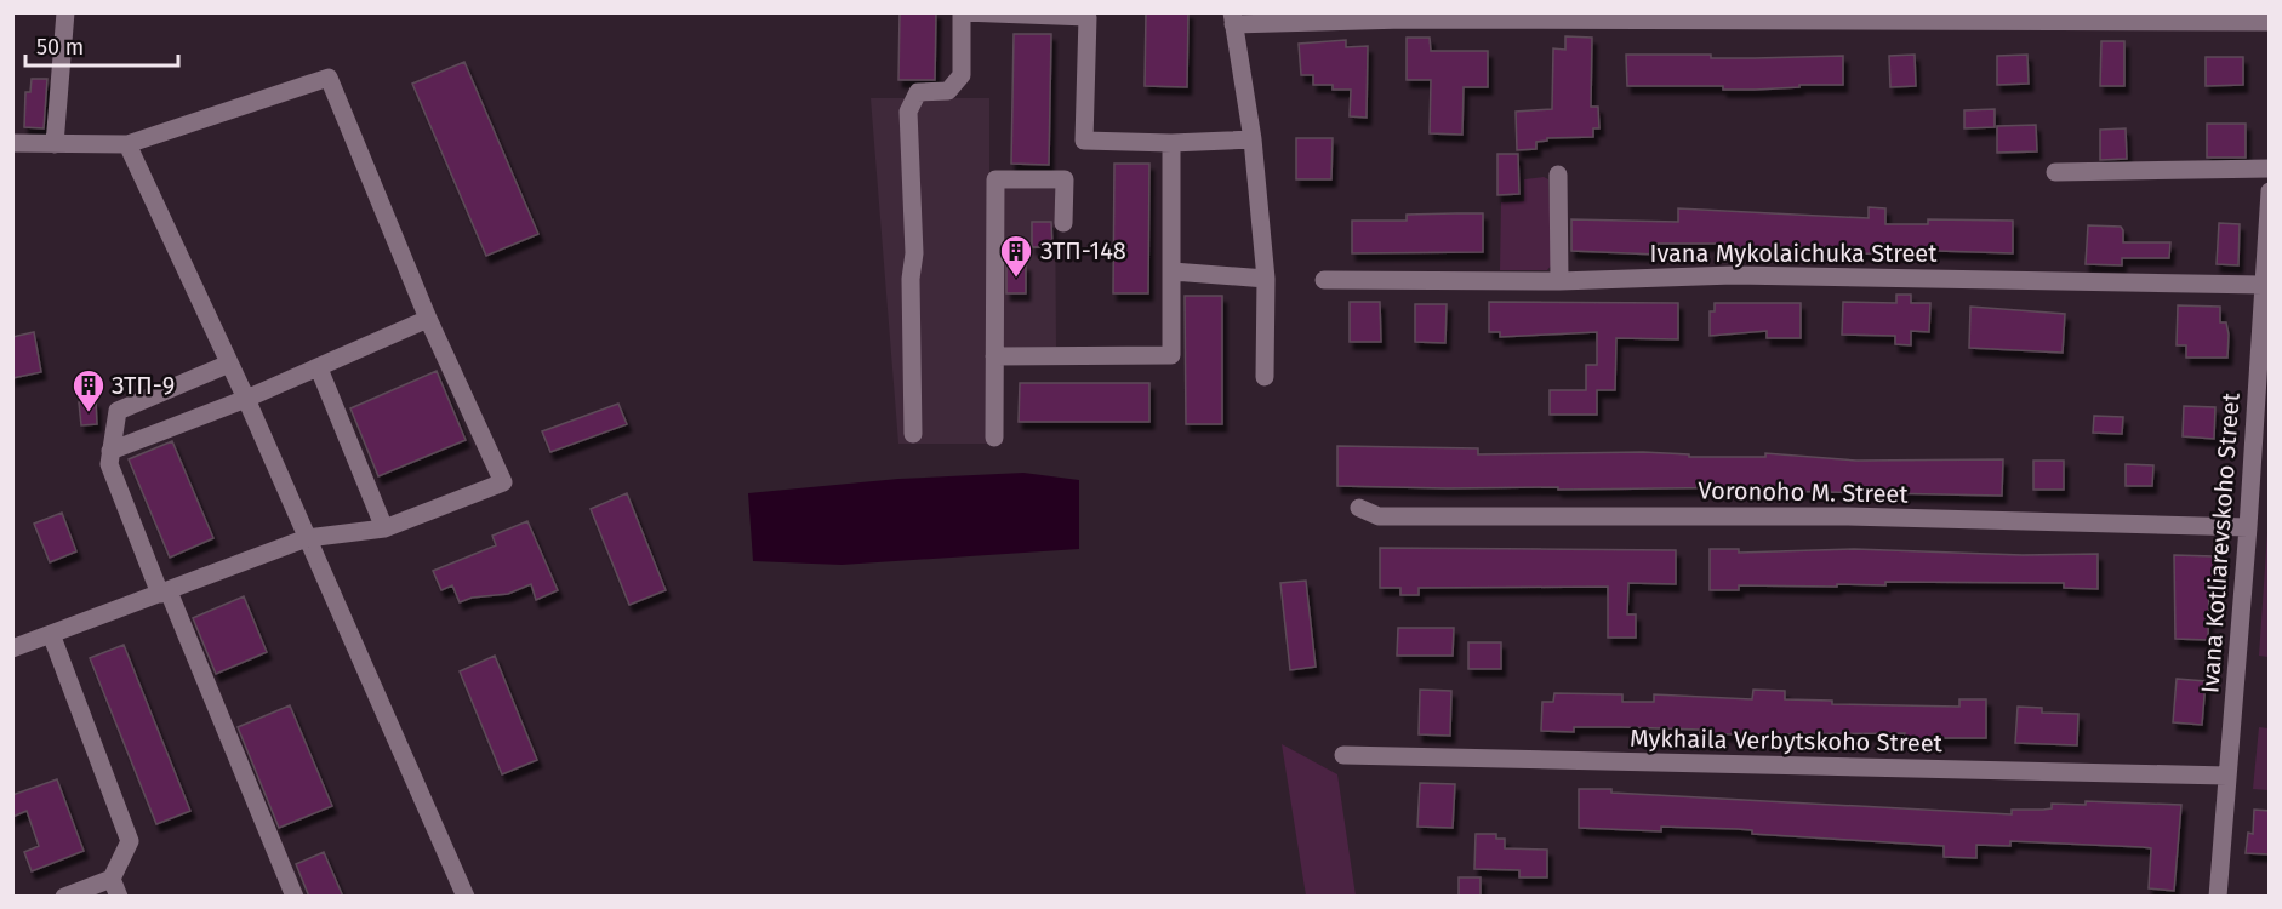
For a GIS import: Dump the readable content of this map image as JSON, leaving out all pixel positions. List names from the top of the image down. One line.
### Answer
{"streets":{"street":["Ivana Mykolaichuka Street","Voronoho M. Street","Ivana Kotliarevskoho Street","Mykhaila Verbytskoho Street"]},"crossings":[["Ivana Mykolaichuka Street","Ivana Kotliarevskoho Street"],["Voronoho M. Street","Ivana Kotliarevskoho Street"],["Ivana Kotliarevskoho Street","Mykhaila Verbytskoho Street"]],"places":{"building":["ЗТП-148","ЗТП-9"]},"scale_bar":"50 m"}
